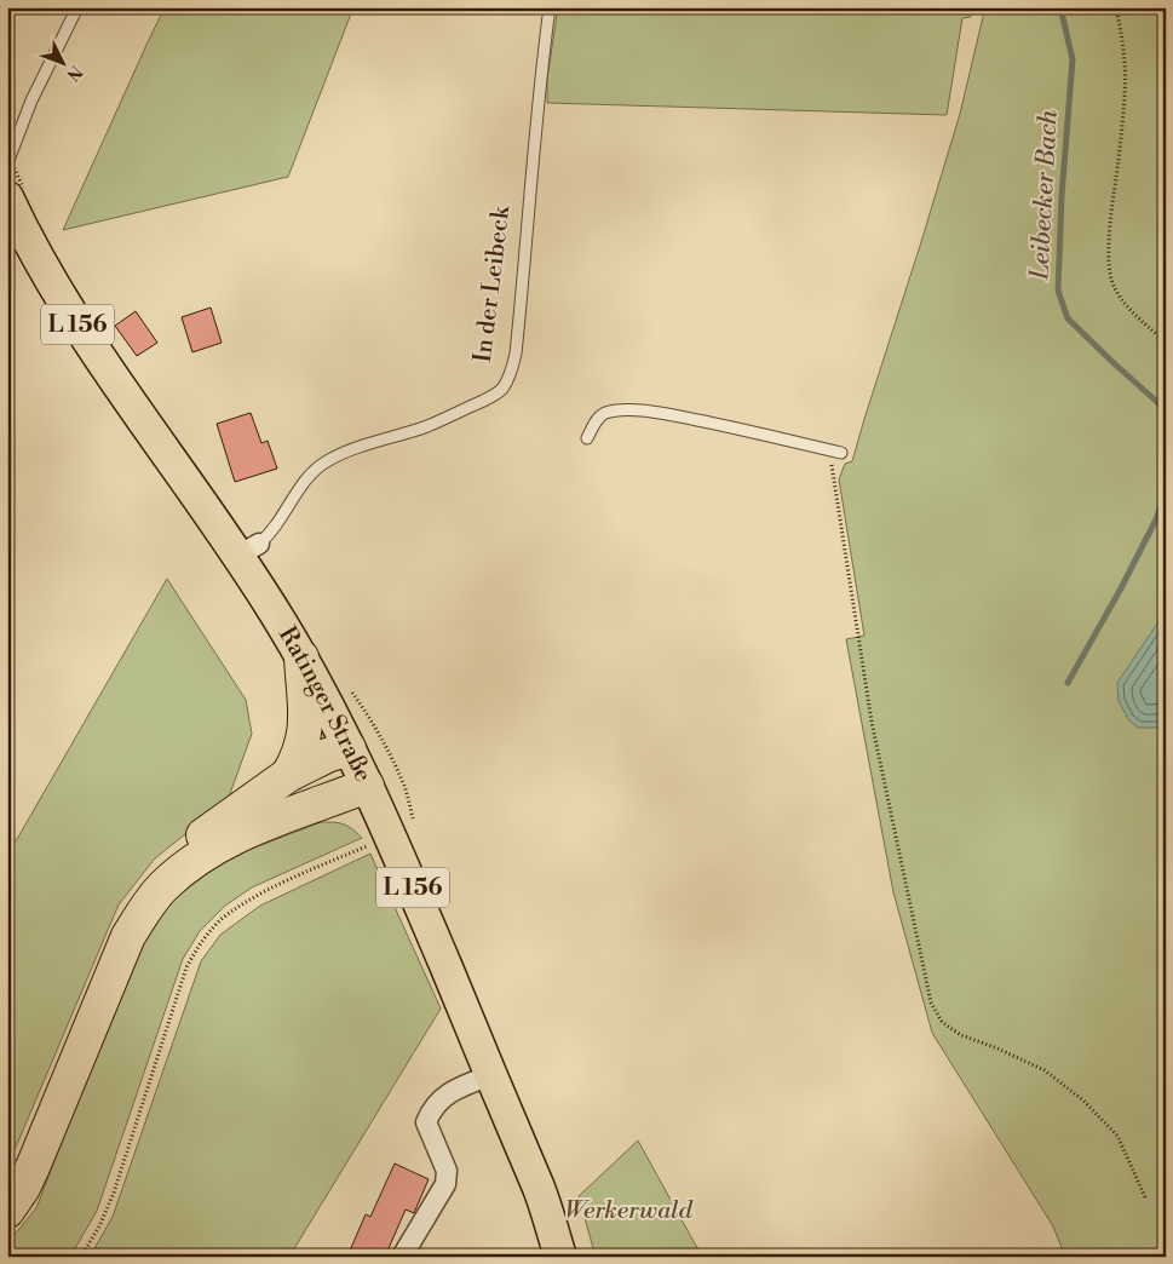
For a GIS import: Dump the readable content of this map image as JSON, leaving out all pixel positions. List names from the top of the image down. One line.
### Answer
{"streets":{"main road":["L 156","Ratinger Straße"],"lane":["In der Leibeck"]},"crossings":[["In der Leibeck","Ratinger Straße"]],"water":["Leibecker Bach"],"parks":["Werkerwald"],"north":"bottom right"}
